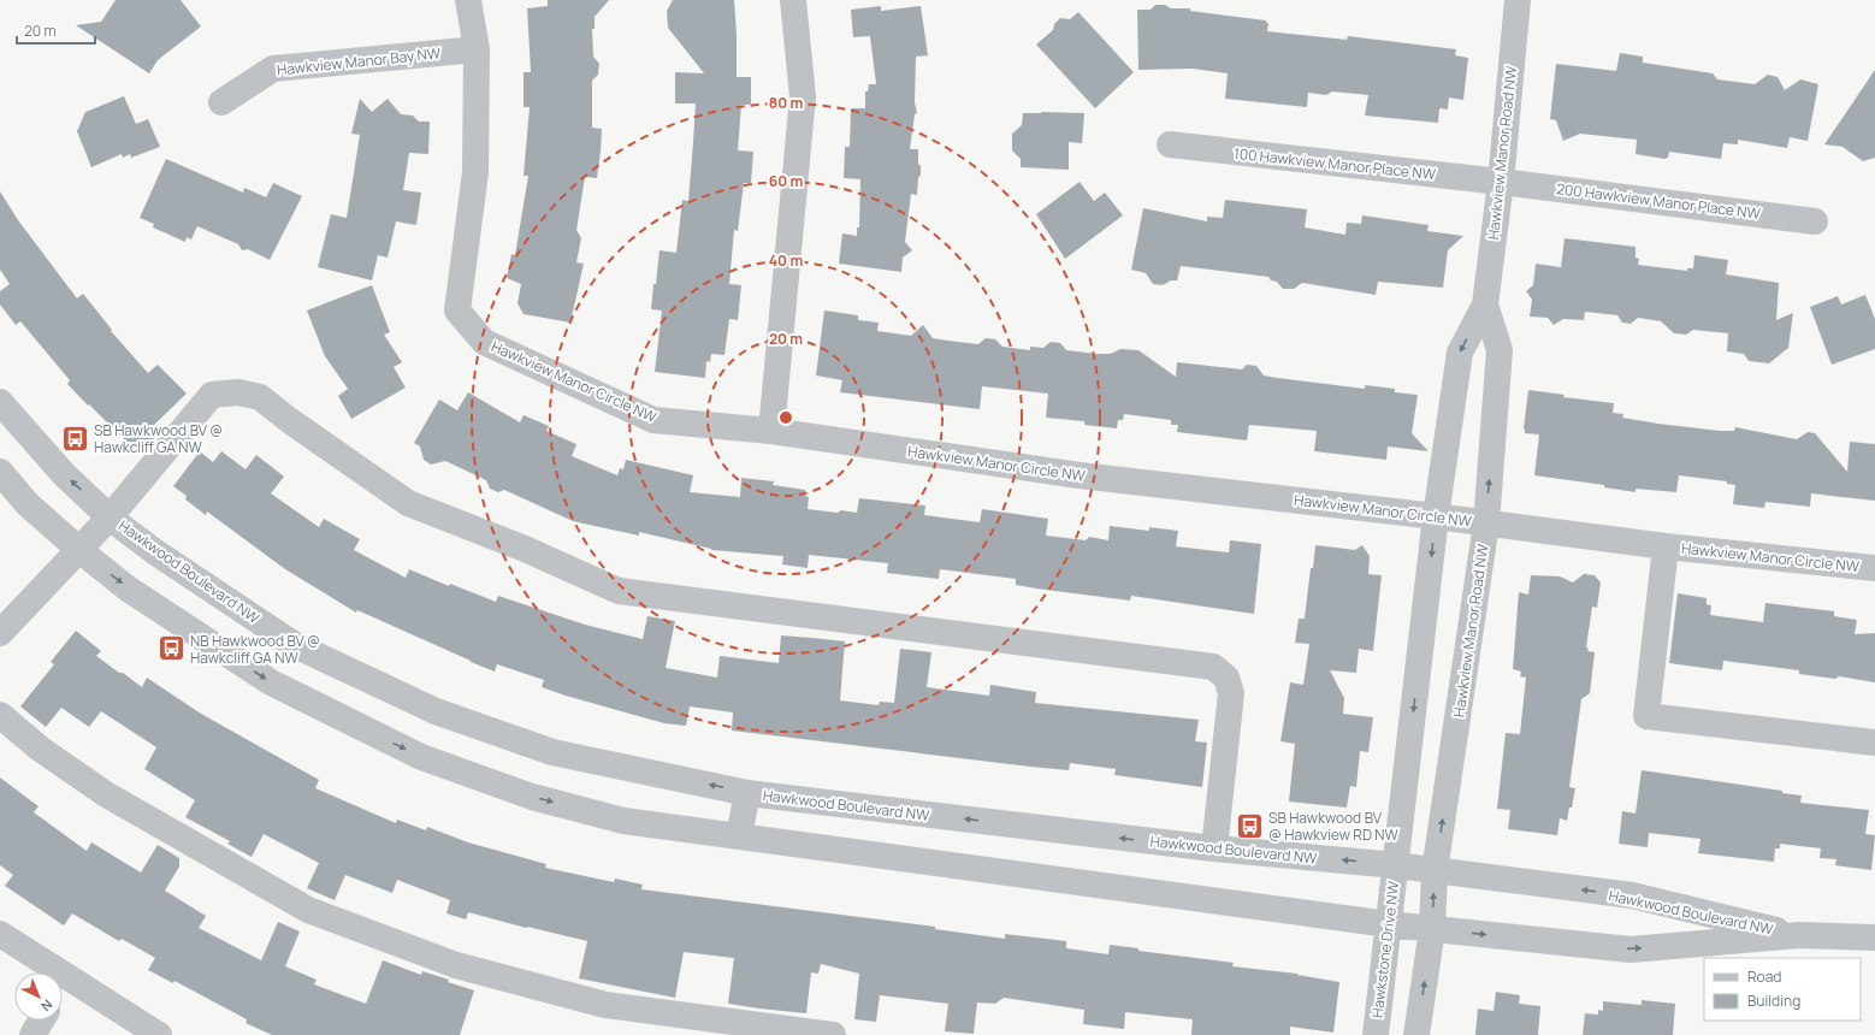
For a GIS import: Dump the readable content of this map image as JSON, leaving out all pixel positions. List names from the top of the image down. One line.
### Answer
{"streets":{"street":["Hawkview Manor Bay NW","Hawkview Manor Road NW","100 Hawkview Manor Place NW","200 Hawkview Manor Place NW","Hawkview Manor Circle NW","Hawkwood Boulevard NW","Hawkstone Drive NW"]},"crossings":[["Hawkview Manor Bay NW","Hawkview Manor Circle NW"],["Hawkview Manor Road NW","100 Hawkview Manor Place NW"],["Hawkview Manor Road NW","200 Hawkview Manor Place NW"],["Hawkview Manor Road NW","Hawkview Manor Circle NW"],["Hawkview Manor Road NW","Hawkwood Boulevard NW"],["Hawkview Manor Road NW","Hawkstone Drive NW"],["100 Hawkview Manor Place NW","200 Hawkview Manor Place NW"],["Hawkwood Boulevard NW","Hawkstone Drive NW"]],"places":{"bus stop":["SB Hawkwood BV @ Hawkcliff GA NW","NB Hawkwood BV @ Hawkcliff GA NW","SB Hawkwood BV @ Hawkview RD NW"]},"legend":["Road","Building"],"scale_bar":"20 m","north":"bottom right","rings":["80 m","60 m","40 m","20 m"]}
